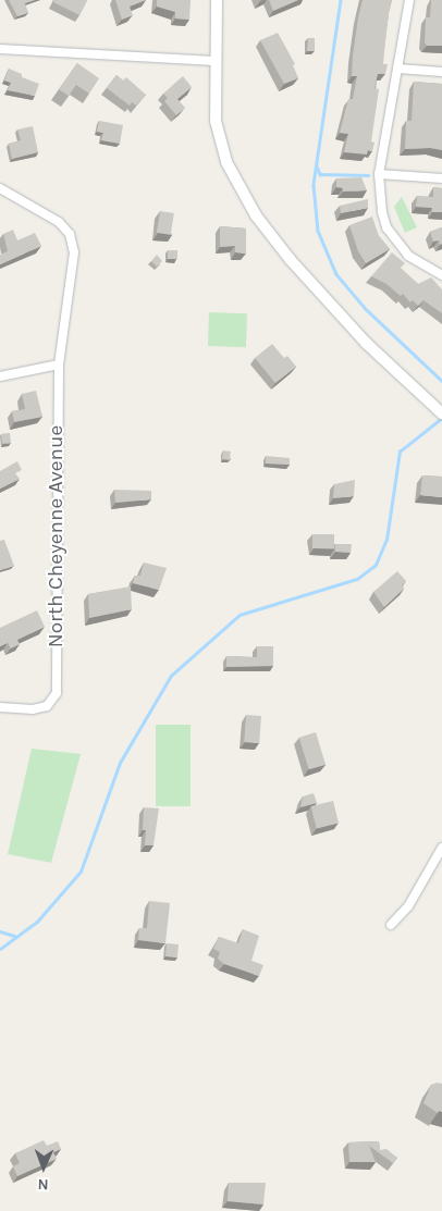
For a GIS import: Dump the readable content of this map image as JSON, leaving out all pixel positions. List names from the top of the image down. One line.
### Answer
{"streets":{"street":["North Cheyenne Avenue"]},"north":"bottom"}
